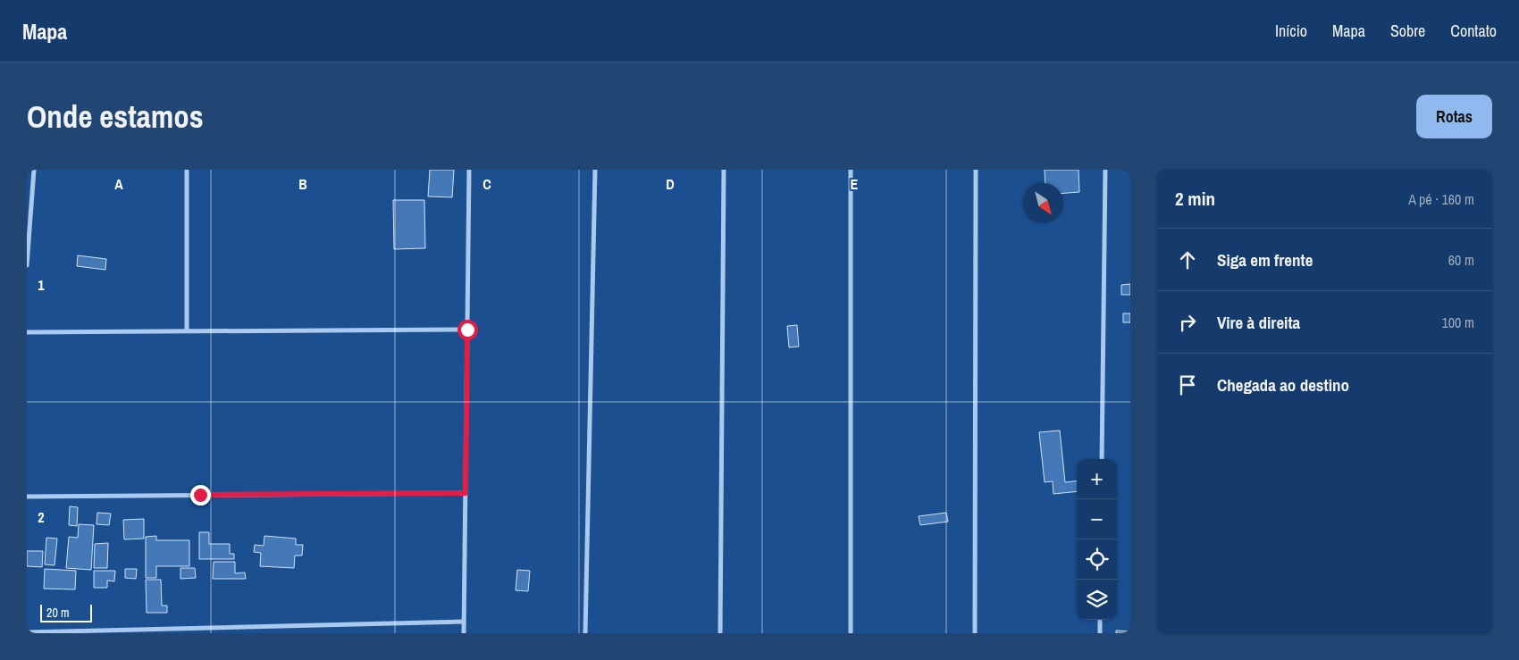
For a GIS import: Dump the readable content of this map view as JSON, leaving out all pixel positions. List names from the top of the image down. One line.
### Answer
{"scale_bar":"20 m","north":"bottom right","page":{"header":"Mapa","nav":["Início","Mapa","Sobre","Contato"],"buttons":"Rotas","title":"Onde estamos","heading":["2 min","A pé · 160 m"],"list":[["Siga em frente","60 m"],["Vire à direita","100 m"],"Chegada ao destino"],"map_buttons":["+","−"],"scale":"20 m"},"grid":{"columns":["A","B","C","D","E"],"rows":["1","2"]}}
